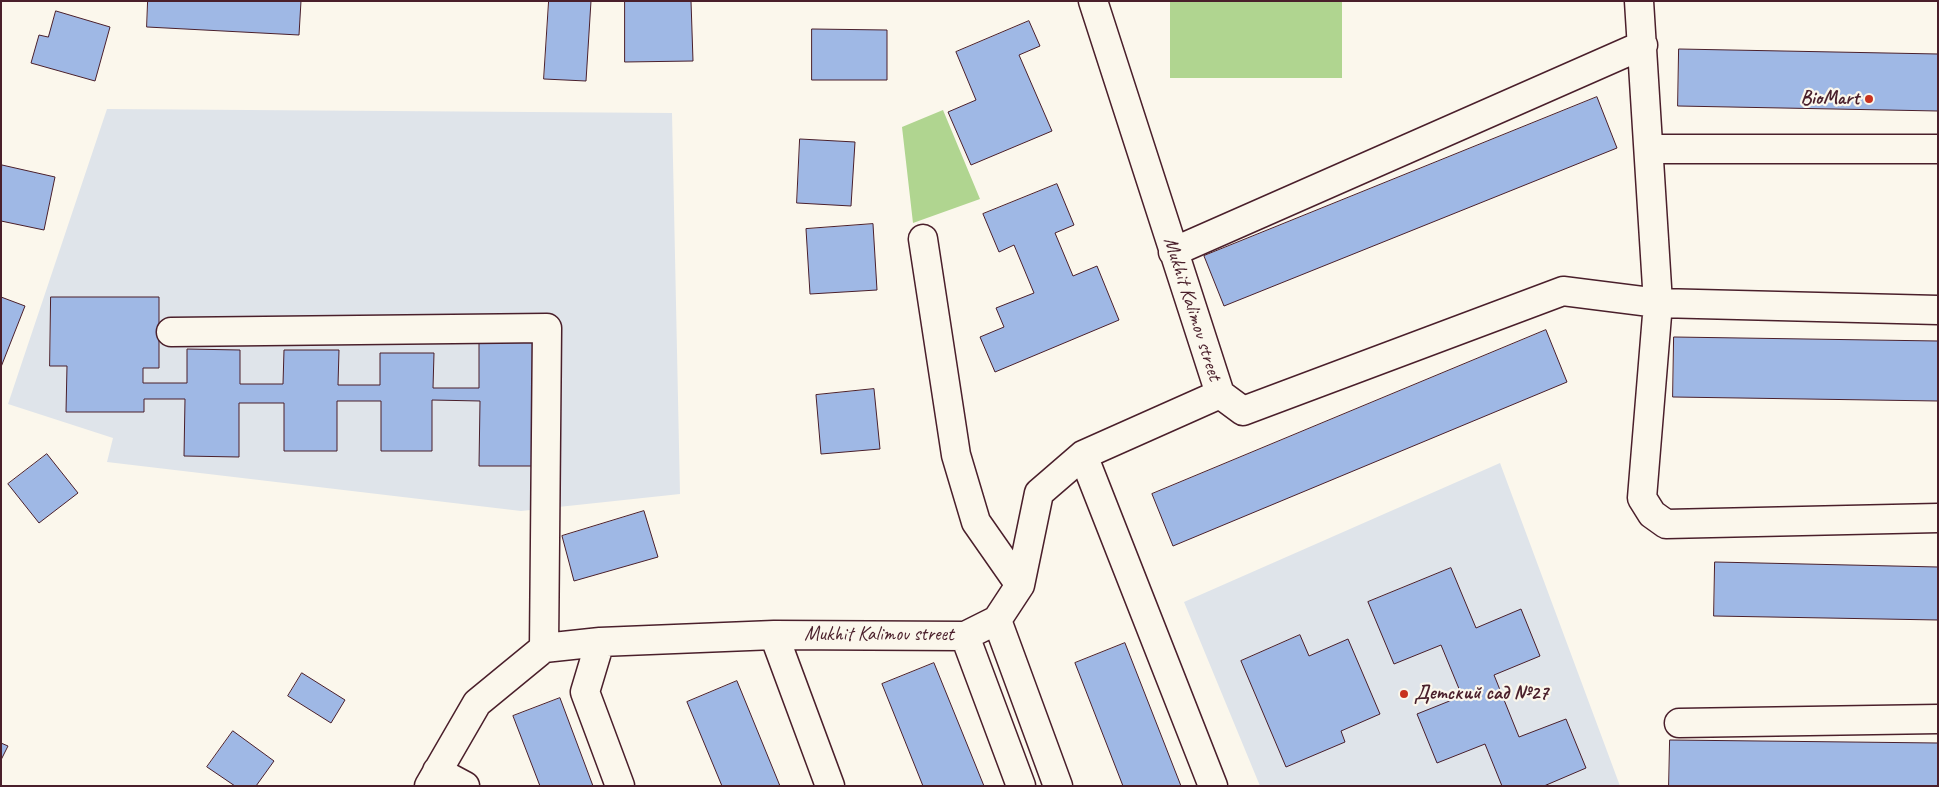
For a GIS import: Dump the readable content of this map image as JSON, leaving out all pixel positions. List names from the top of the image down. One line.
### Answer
{"streets":{"street":["Mukhit Kalimov street"]},"places":["BioMart","Детский сад №27"]}
